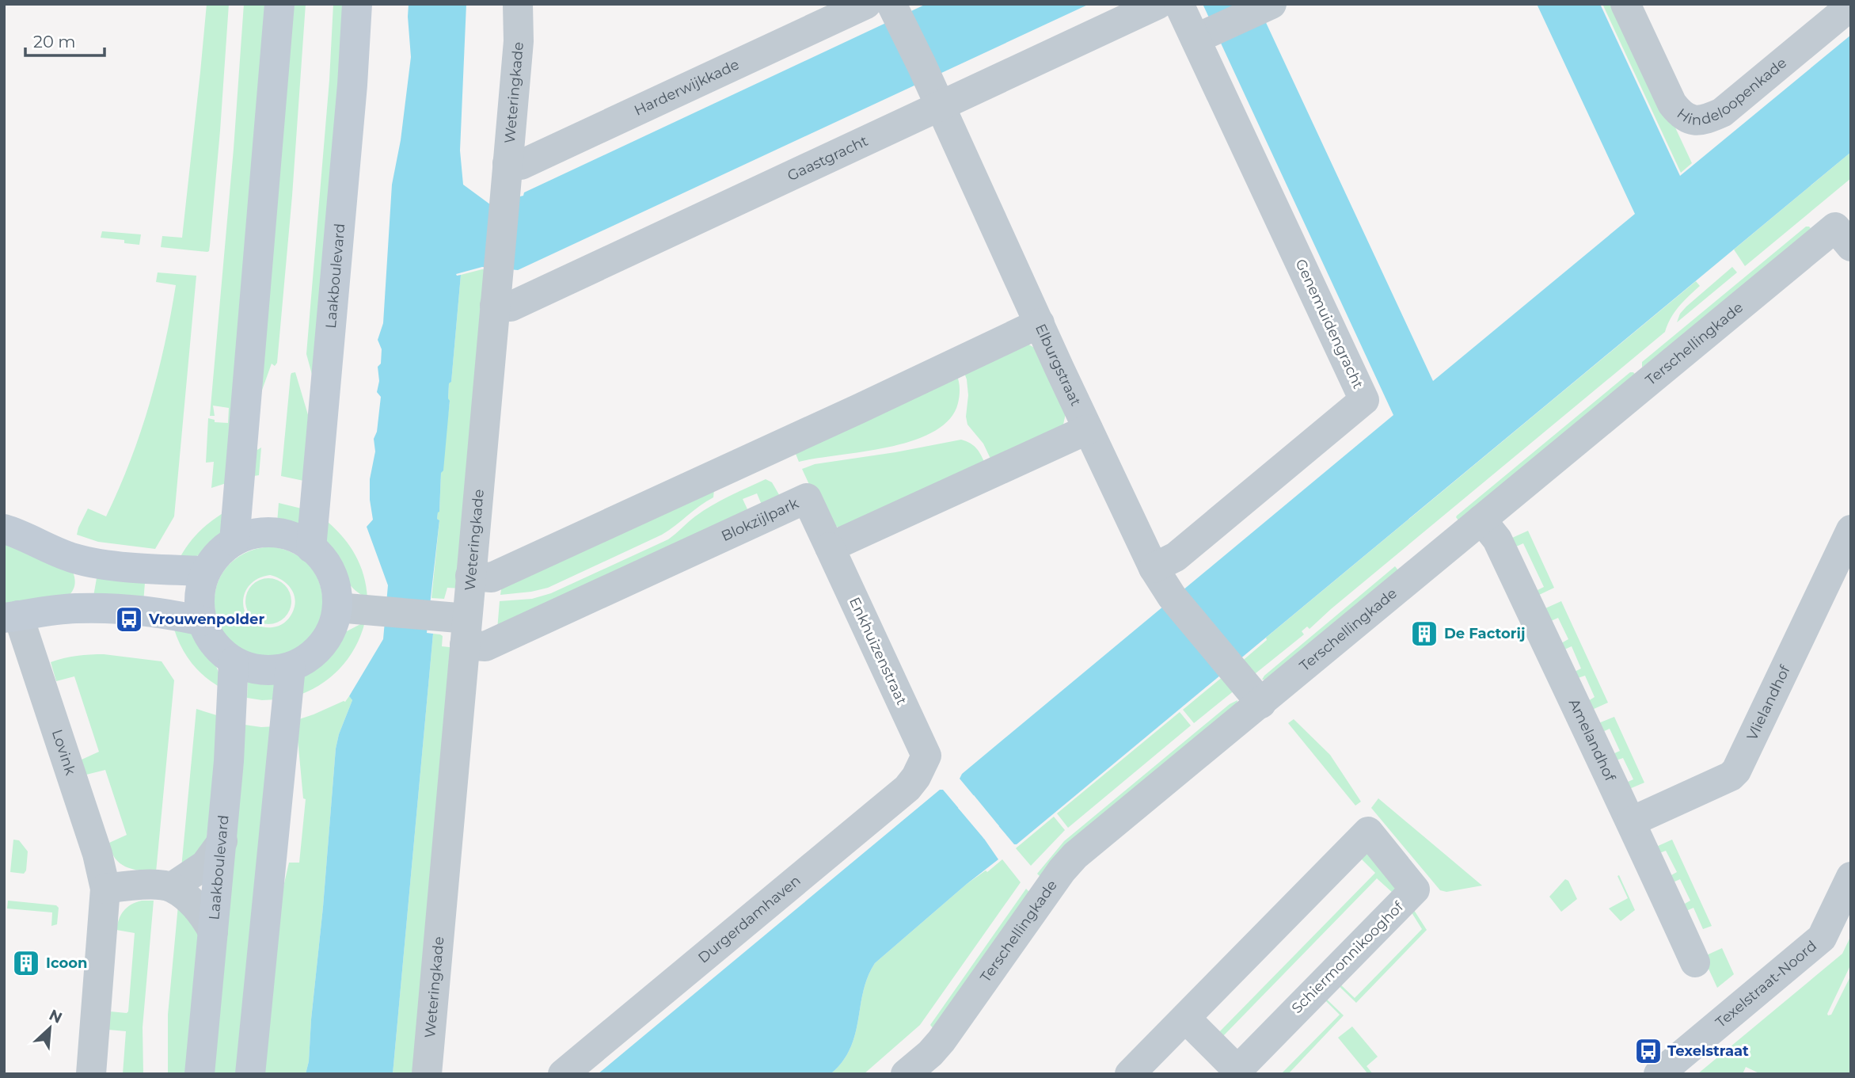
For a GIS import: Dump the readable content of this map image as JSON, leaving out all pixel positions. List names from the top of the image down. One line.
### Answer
{"streets":{"main road":["Laakboulevard"],"street":["Hindeloopenkade","Harderwijkkade","Weteringkade","Gaastgracht","Genemuidengracht","Terschellingkade","Elburgstraat","Blokzijlpark","Enkhuizenstraat","Vlielandhof","Amelandhof","Lovink","Durgerdamhaven","Schiermonnikooghof","Texelstraat-Noord"]},"crossings":[["Harderwijkkade","Weteringkade"],["Weteringkade","Gaastgracht"],["Weteringkade","Blokzijlpark"],["Gaastgracht","Elburgstraat"],["Laakboulevard","Blokzijlpark"],["Genemuidengracht","Elburgstraat"],["Terschellingkade","Elburgstraat"],["Terschellingkade","Amelandhof"],["Blokzijlpark","Enkhuizenstraat"],["Enkhuizenstraat","Durgerdamhaven"],["Vlielandhof","Amelandhof"]],"places":{"bus stop":["Vrouwenpolder","Texelstraat"],"building":["De Factorij","Icoon"]},"scale_bar":"20 m","north":"top right"}
